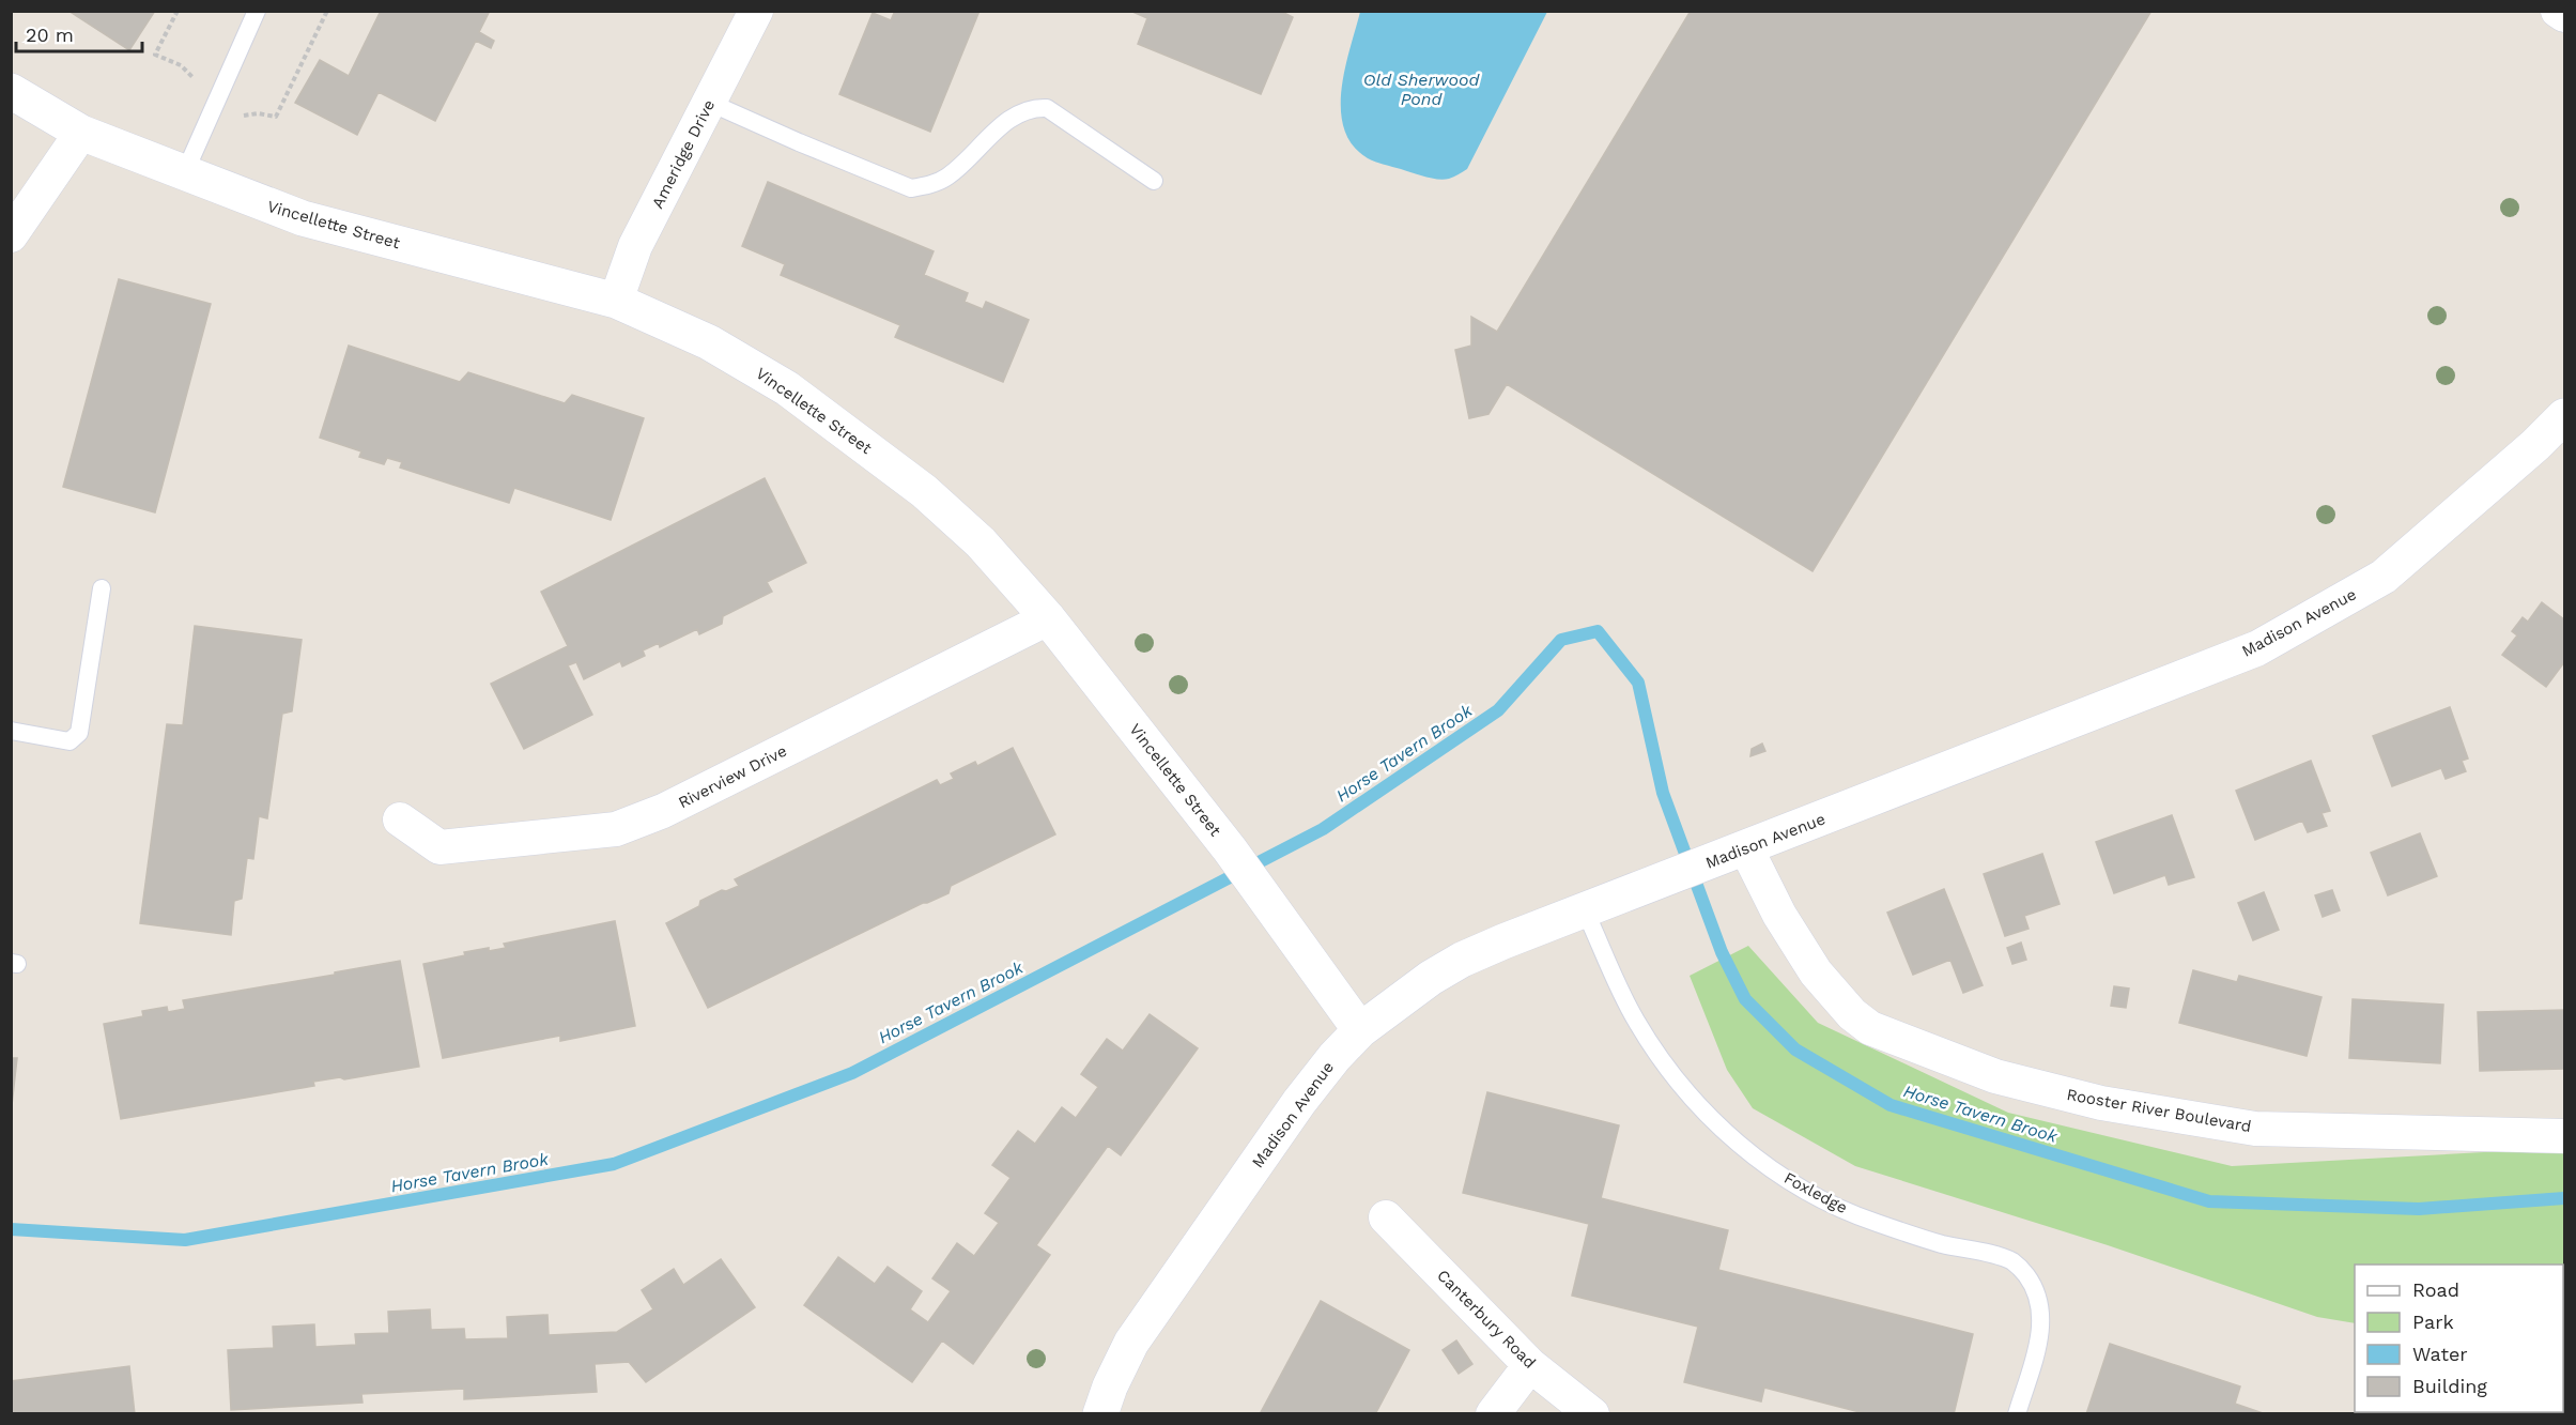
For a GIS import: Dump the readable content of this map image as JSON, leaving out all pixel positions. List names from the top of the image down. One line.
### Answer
{"streets":{"main road":["Vincellette Street","Madison Avenue"],"street":["Ameridge Drive","Riverview Drive","Rooster River Boulevard","Canterbury Road"],"lane":["Foxledge"]},"crossings":[["Ameridge Drive","Vincellette Street"],["Vincellette Street","Madison Avenue"],["Vincellette Street","Riverview Drive"],["Madison Avenue","Rooster River Boulevard"],["Madison Avenue","Foxledge"]],"water":["Old Sherwood Pond","Horse Tavern Brook"],"legend":["Road","Park","Water","Building"],"scale_bar":"20 m"}
